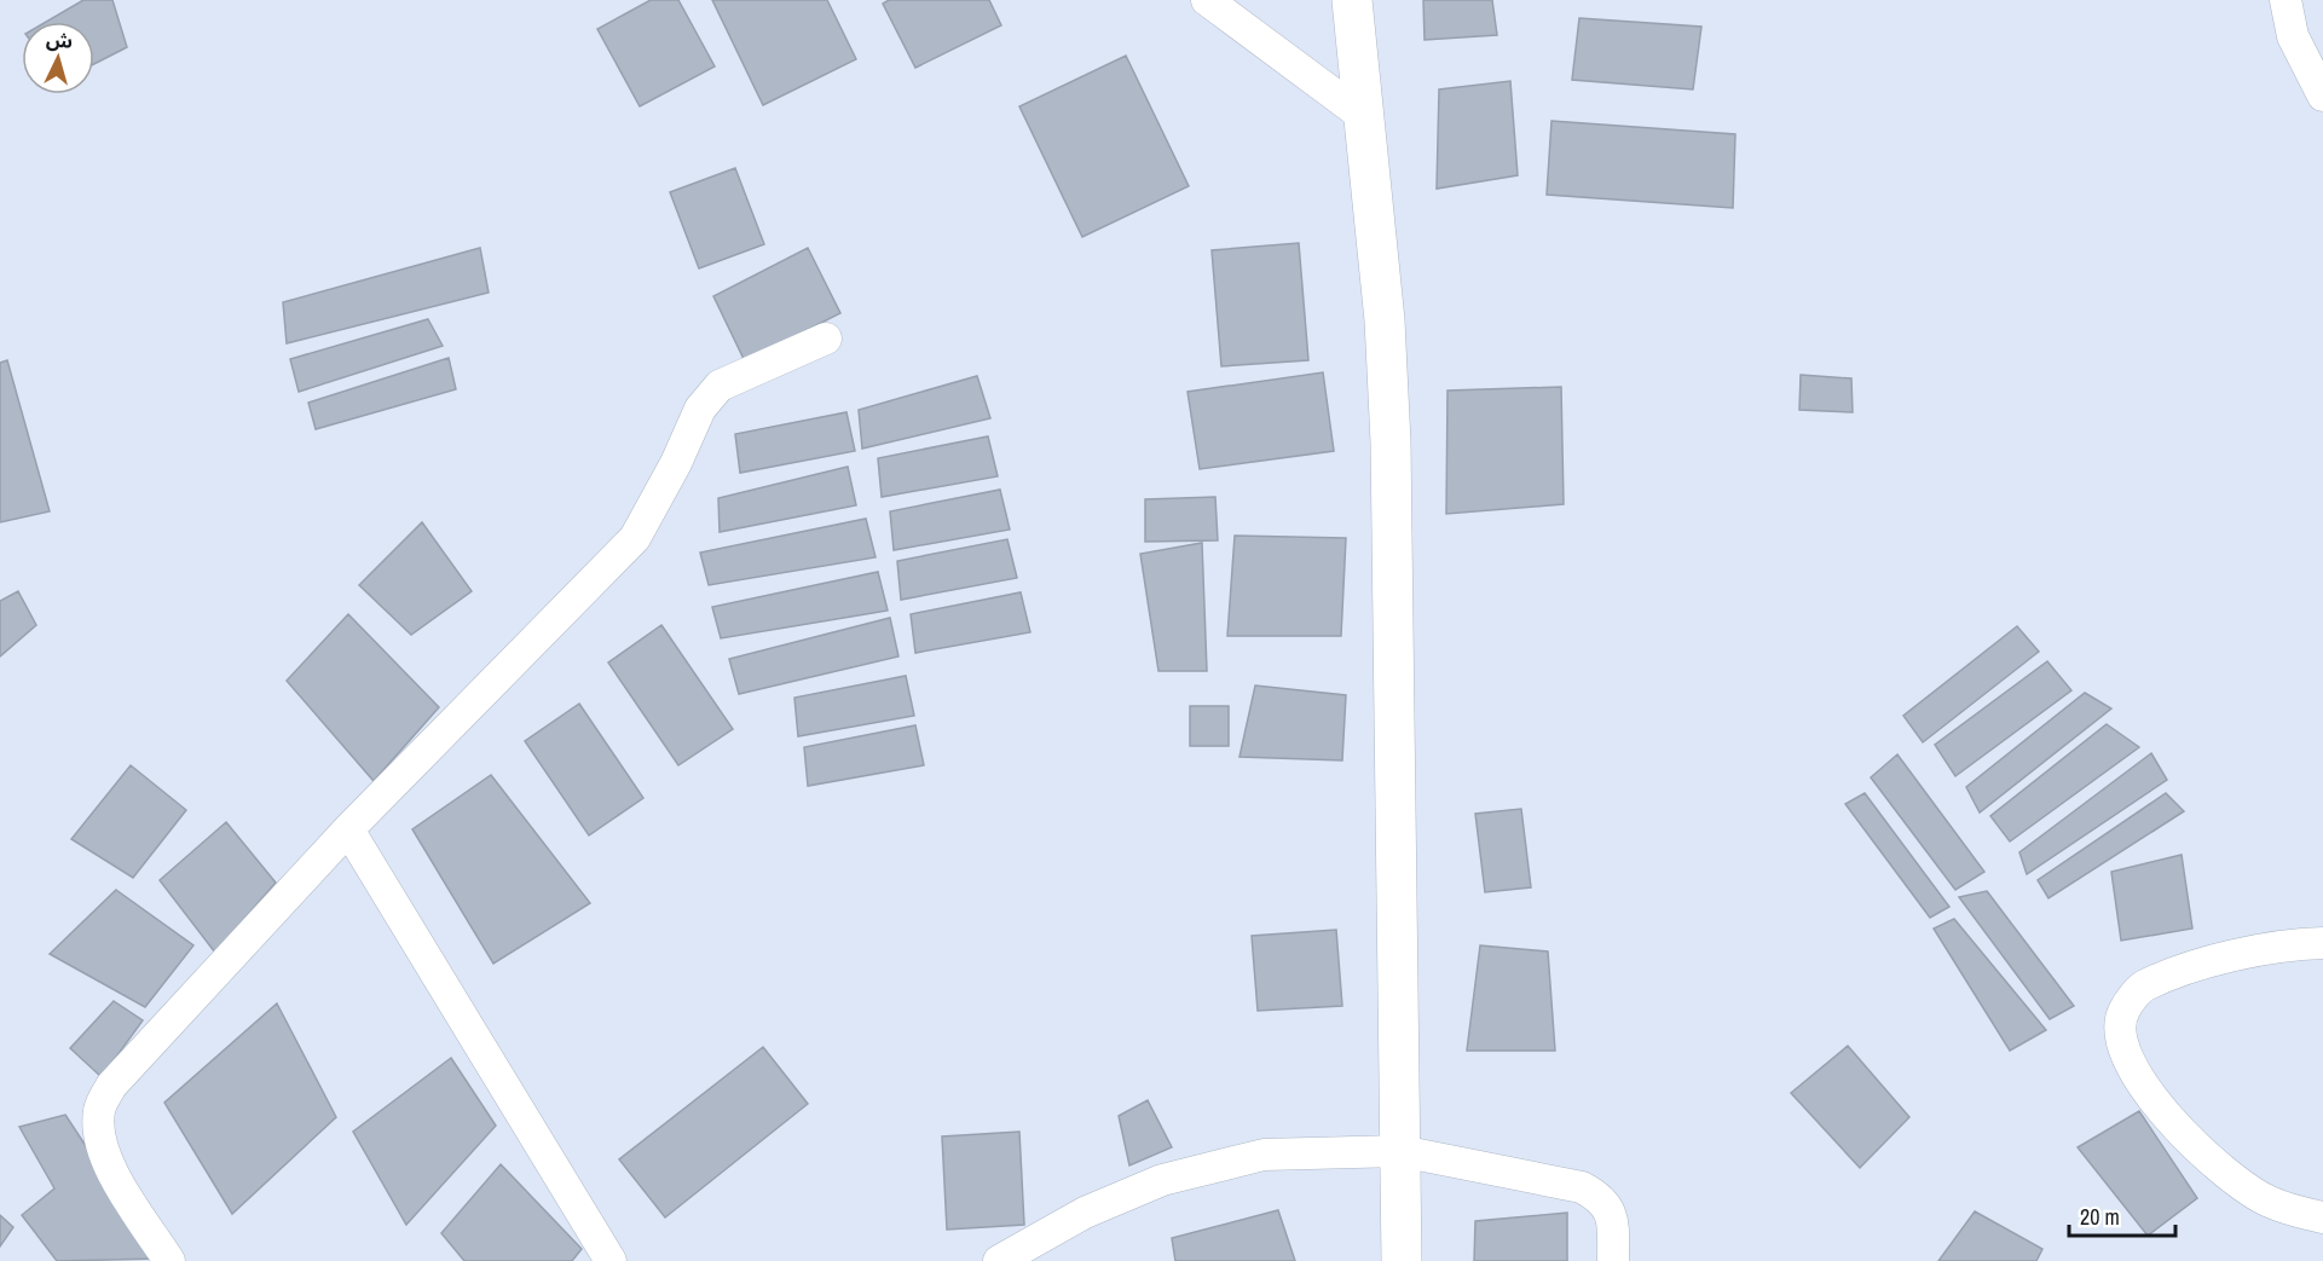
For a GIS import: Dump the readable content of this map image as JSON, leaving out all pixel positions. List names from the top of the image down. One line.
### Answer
{"scale_bar":"20 m","north":"top"}
